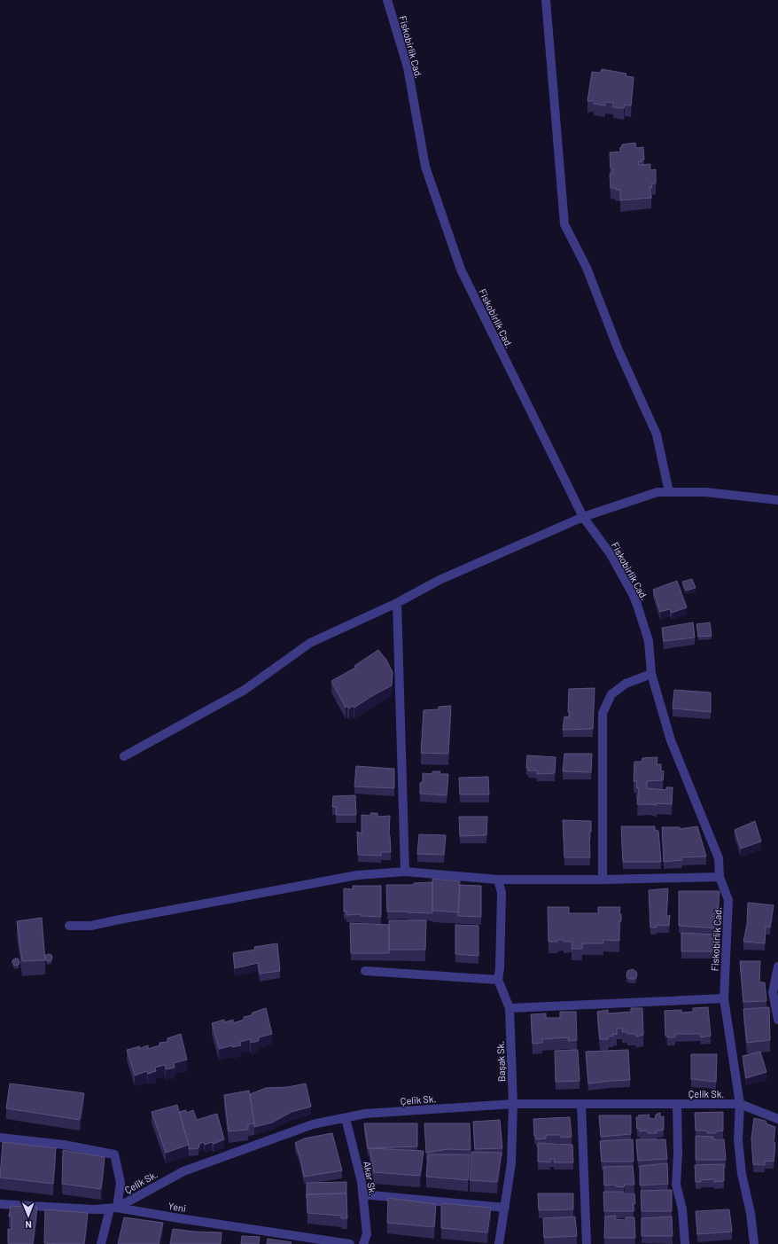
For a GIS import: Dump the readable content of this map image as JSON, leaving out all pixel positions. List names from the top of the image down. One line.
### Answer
{"streets":{"street":["Fiskobirlik Cad.","Başak Sk.","Çelik Sk.","Akar Sk.","Yeni"]},"crossings":[["Fiskobirlik Cad.","Çelik Sk."],["Başak Sk.","Çelik Sk."],["Çelik Sk.","Akar Sk."],["Çelik Sk.","Yeni"]],"north":"bottom"}
